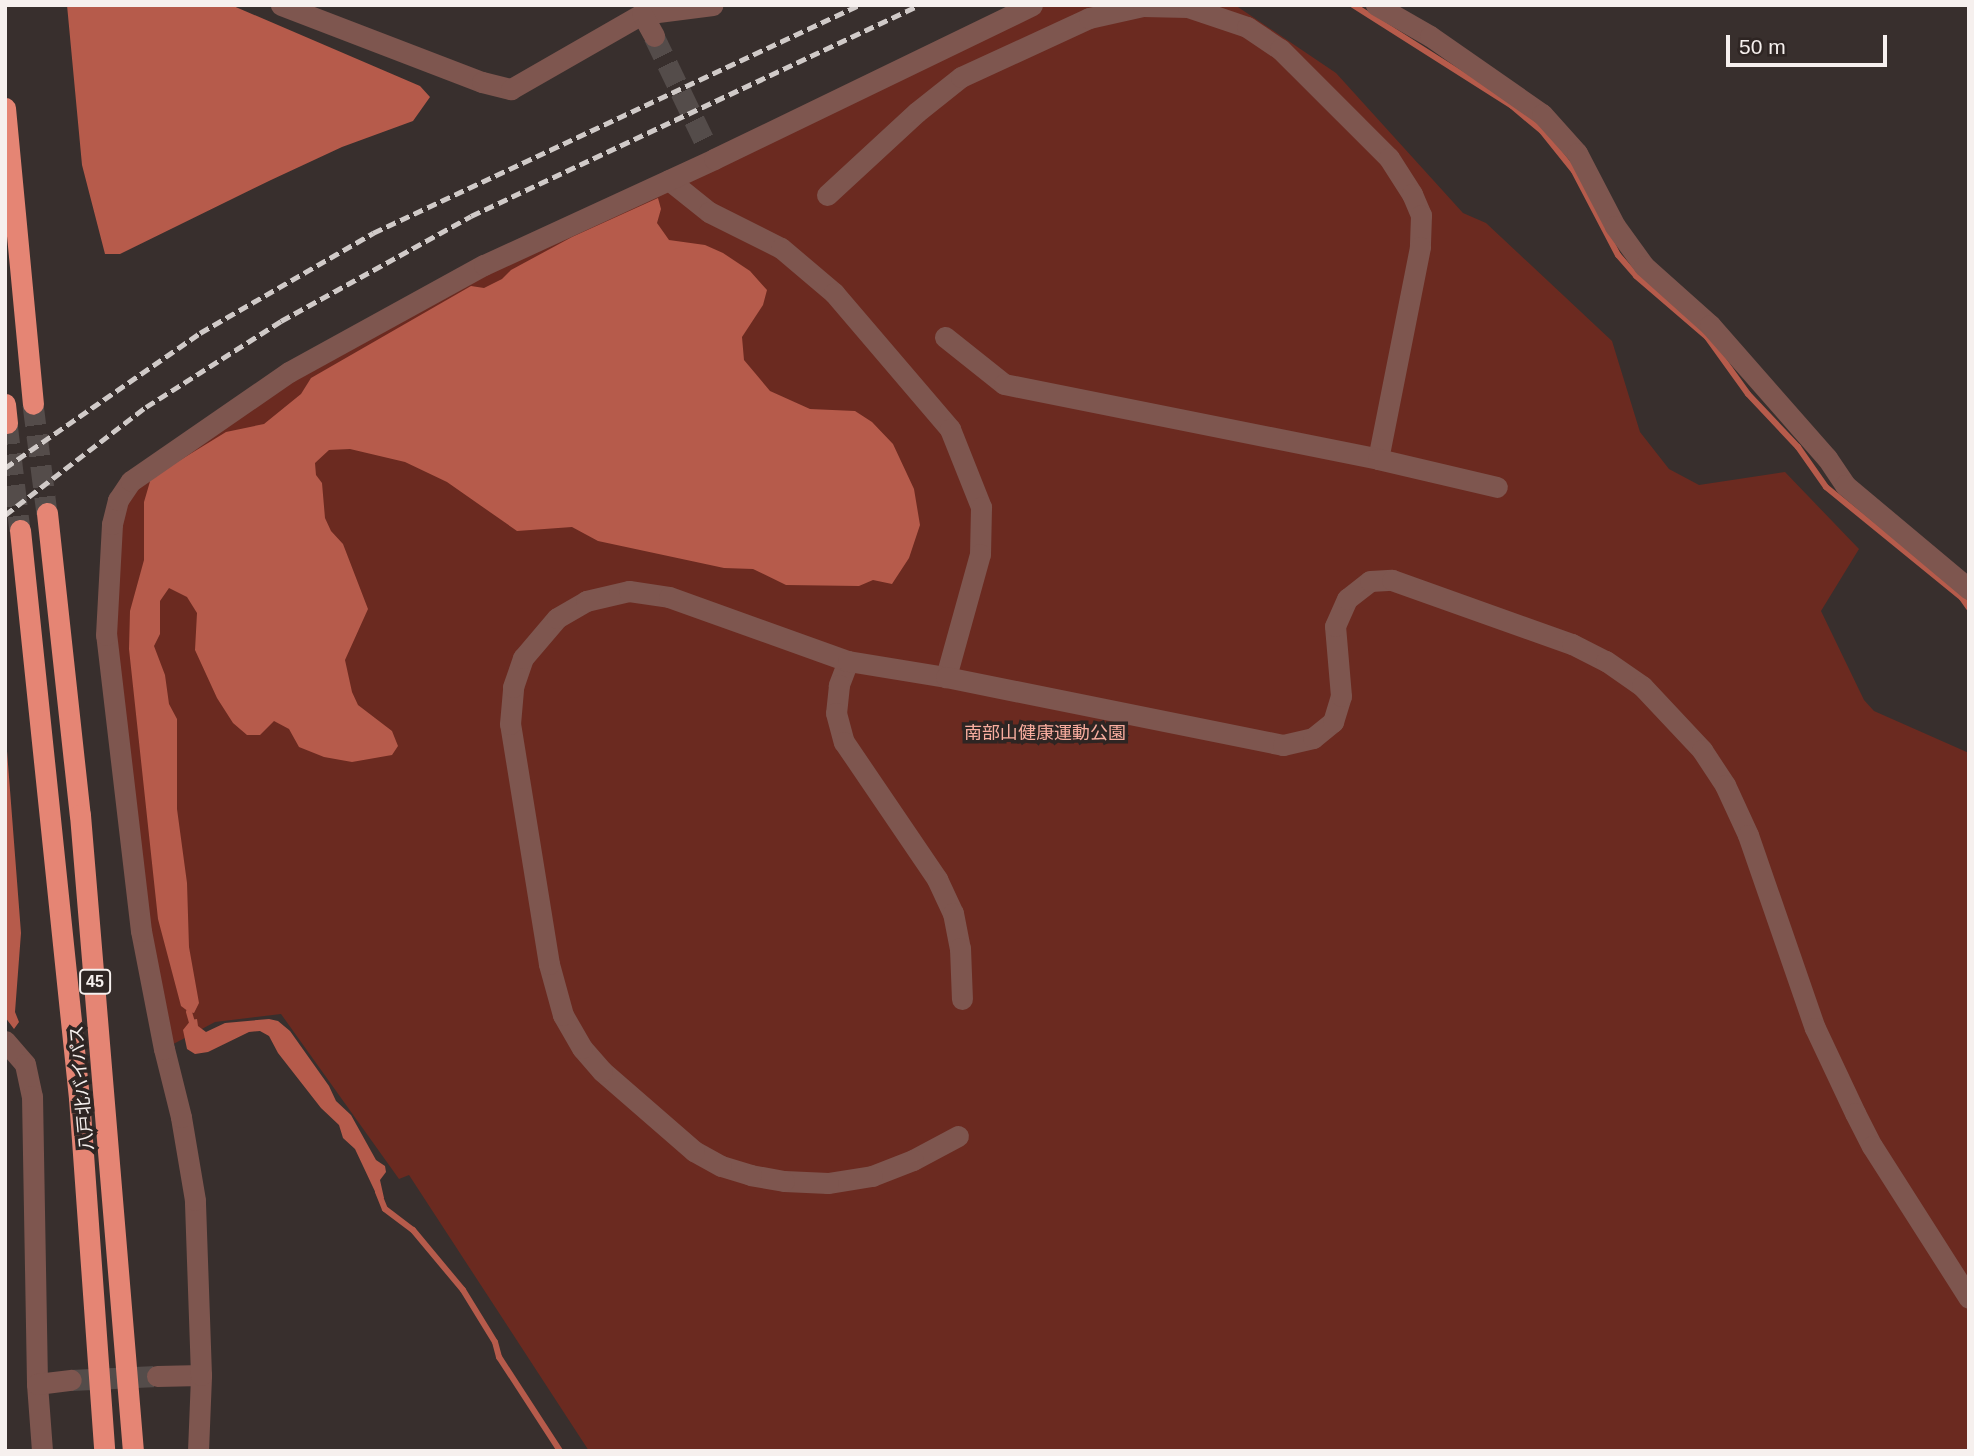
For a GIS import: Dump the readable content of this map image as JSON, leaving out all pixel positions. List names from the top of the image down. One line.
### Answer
{"streets":{"highway":["45","八戸北バイパス"]},"parks":["南部山健康運動公園"],"scale_bar":"50 m"}
